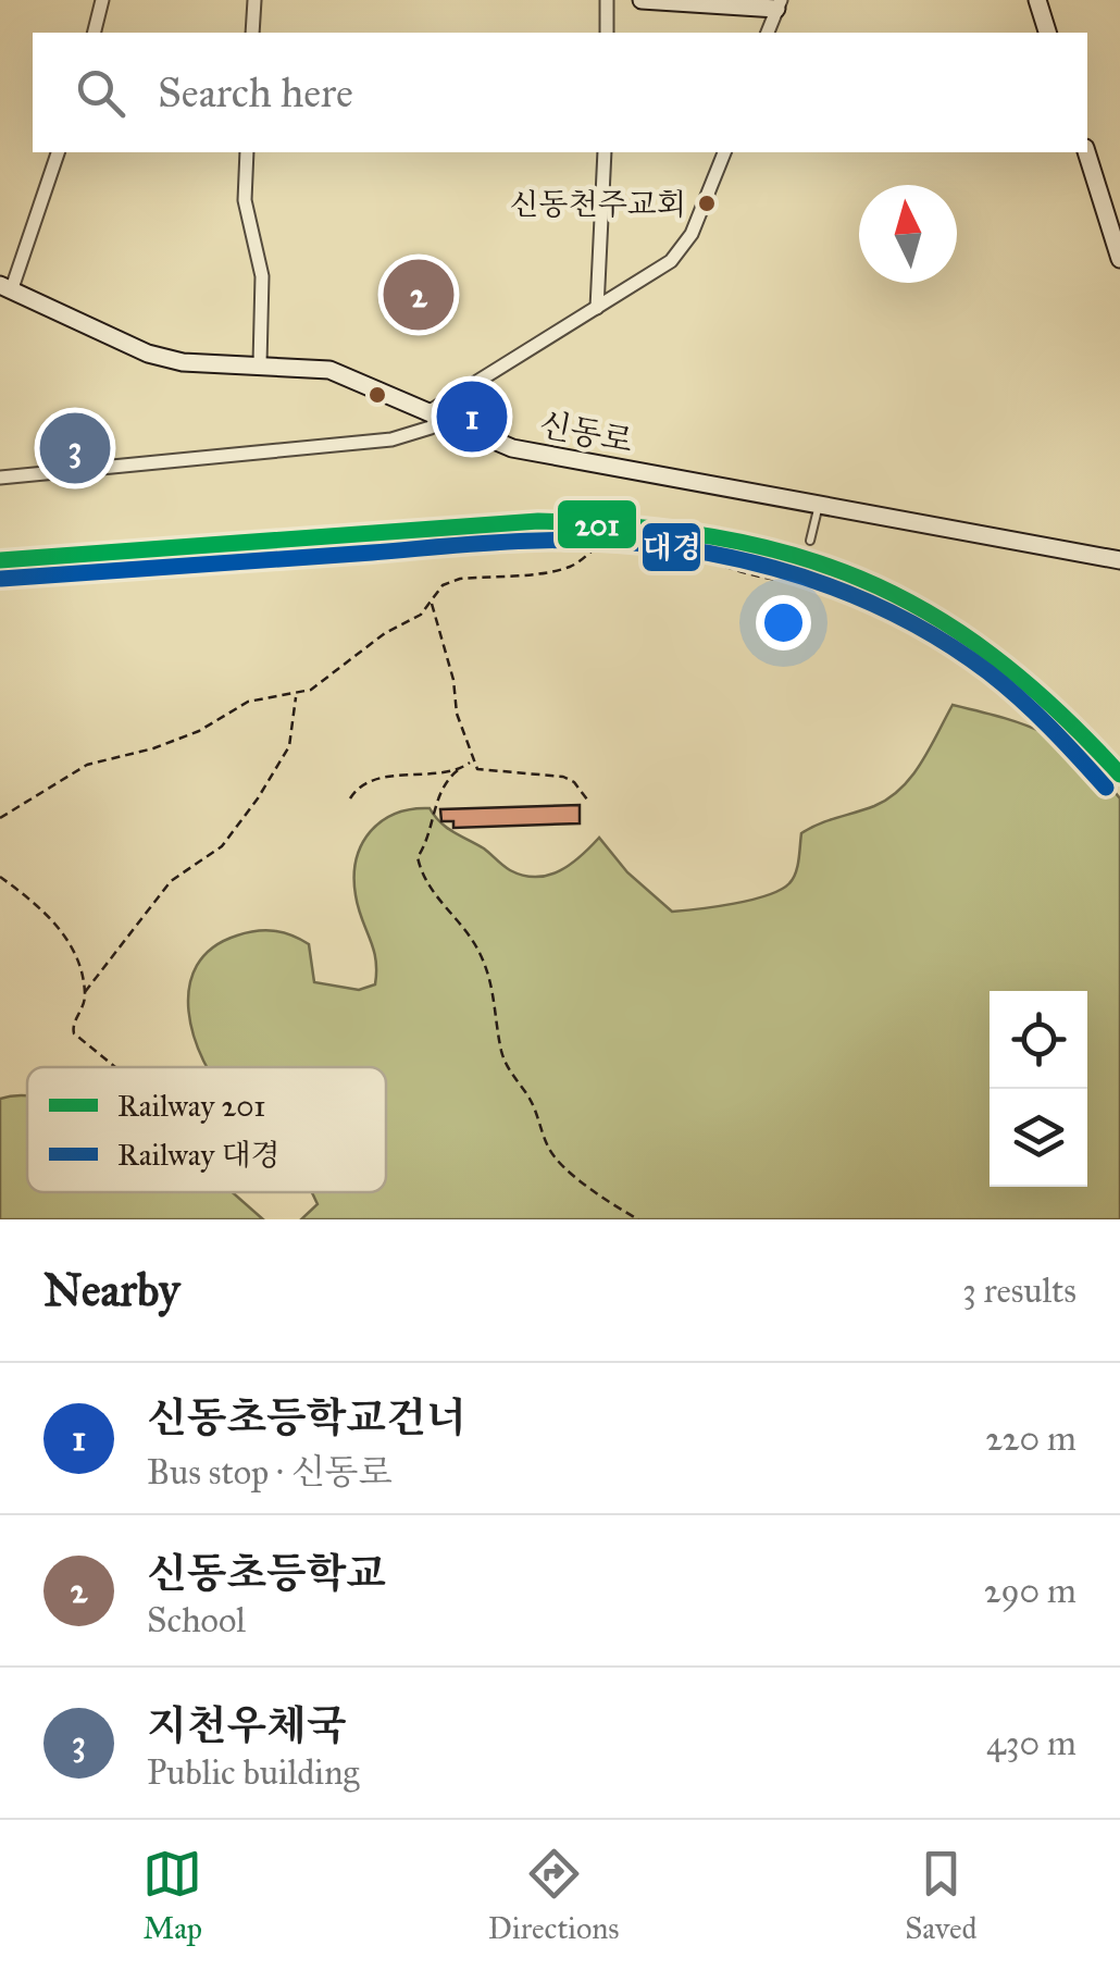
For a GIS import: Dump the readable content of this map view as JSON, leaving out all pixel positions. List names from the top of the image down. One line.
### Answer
{"streets":{"street":["신동로"]},"places":["신동천주교회"],"lines":["rail line 201","rail line 대경"],"legend":["Railway 201","Railway 대경"],"north":"top","page":{"search":"Search here","pins":["2","1","3"],"heading":["Nearby","3 results"],"list":[{"mark":"1","name":"신동초등학교건너","note":"Bus stop · 신동로","value":"220 m"},{"mark":"2","name":"신동초등학교","note":"School","value":"290 m"},{"mark":"3","name":"지천우체국","note":"Public building","value":"430 m"}],"nav":["Map","Directions","Saved"]}}
